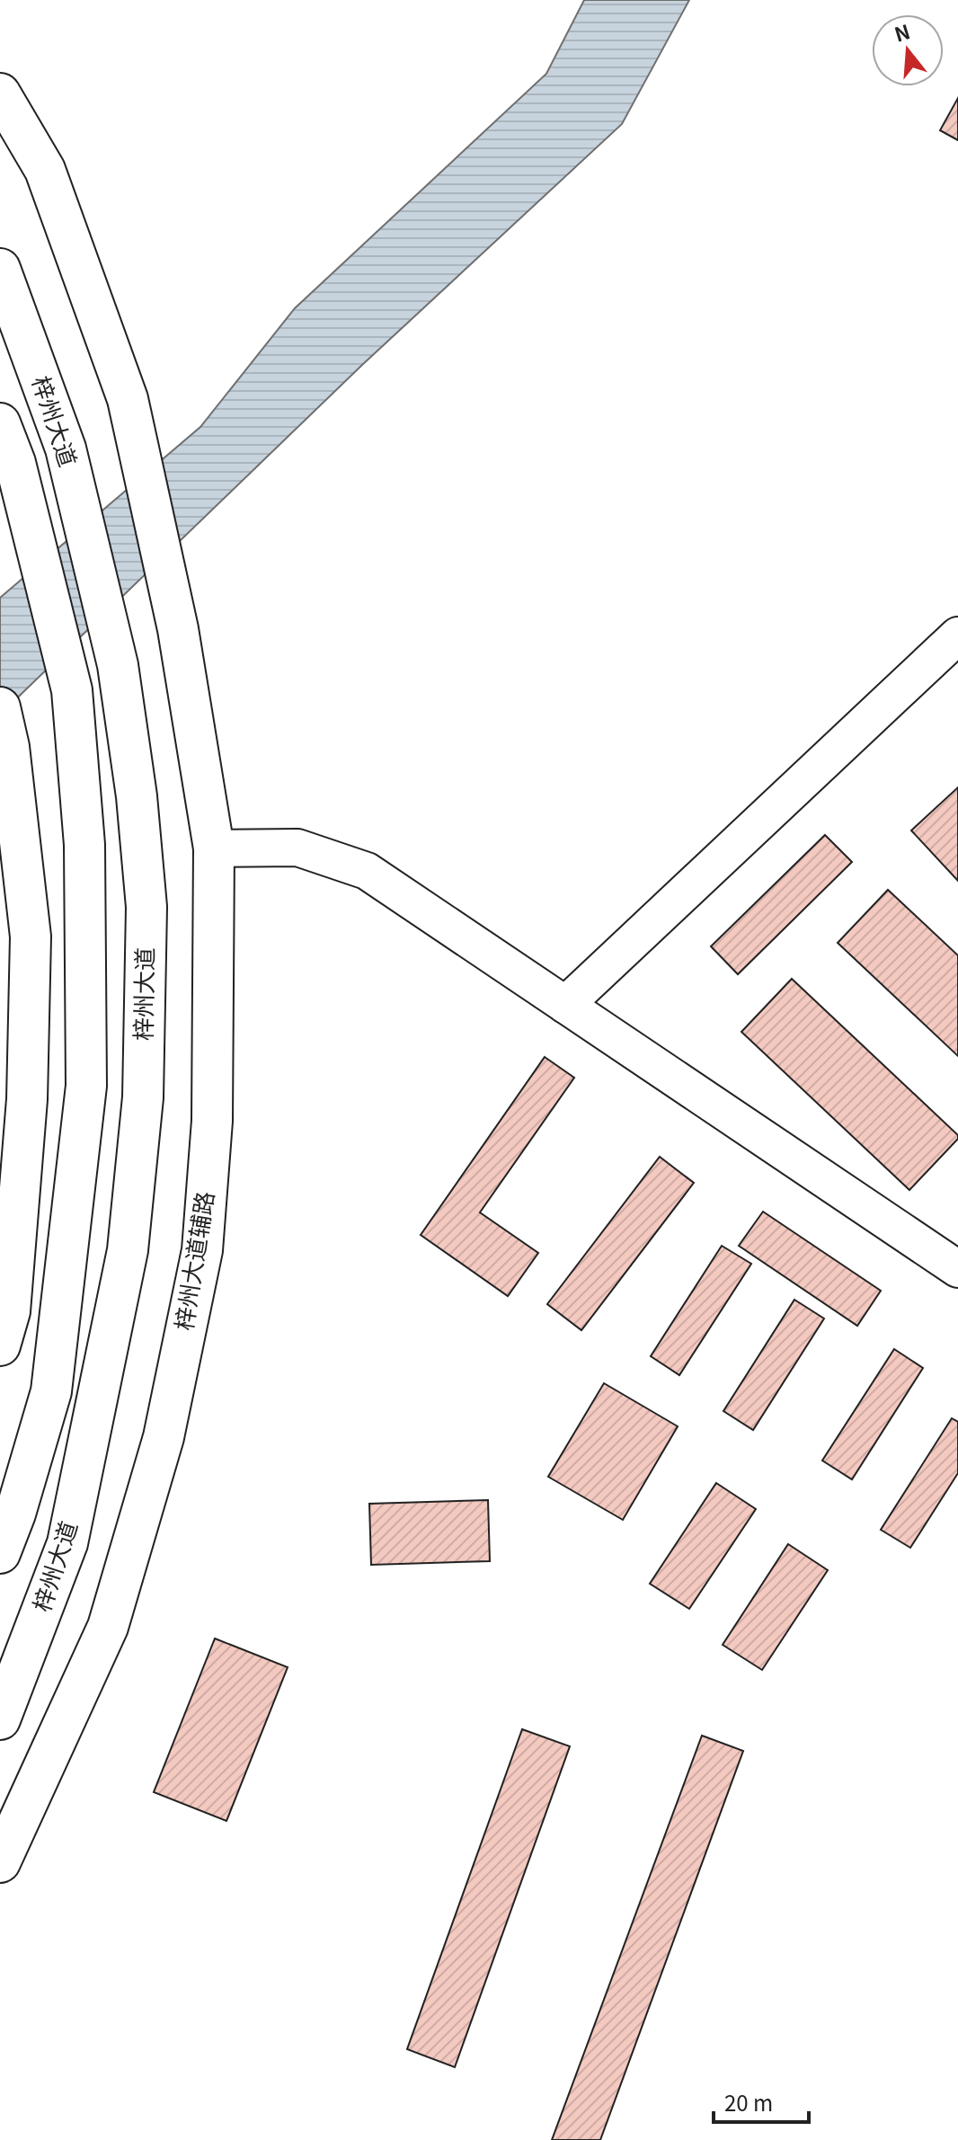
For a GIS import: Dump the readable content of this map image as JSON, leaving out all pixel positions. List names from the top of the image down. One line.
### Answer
{"streets":{"main road":["梓州大道","梓州大道辅路"]},"scale_bar":"20 m","north":"top"}
